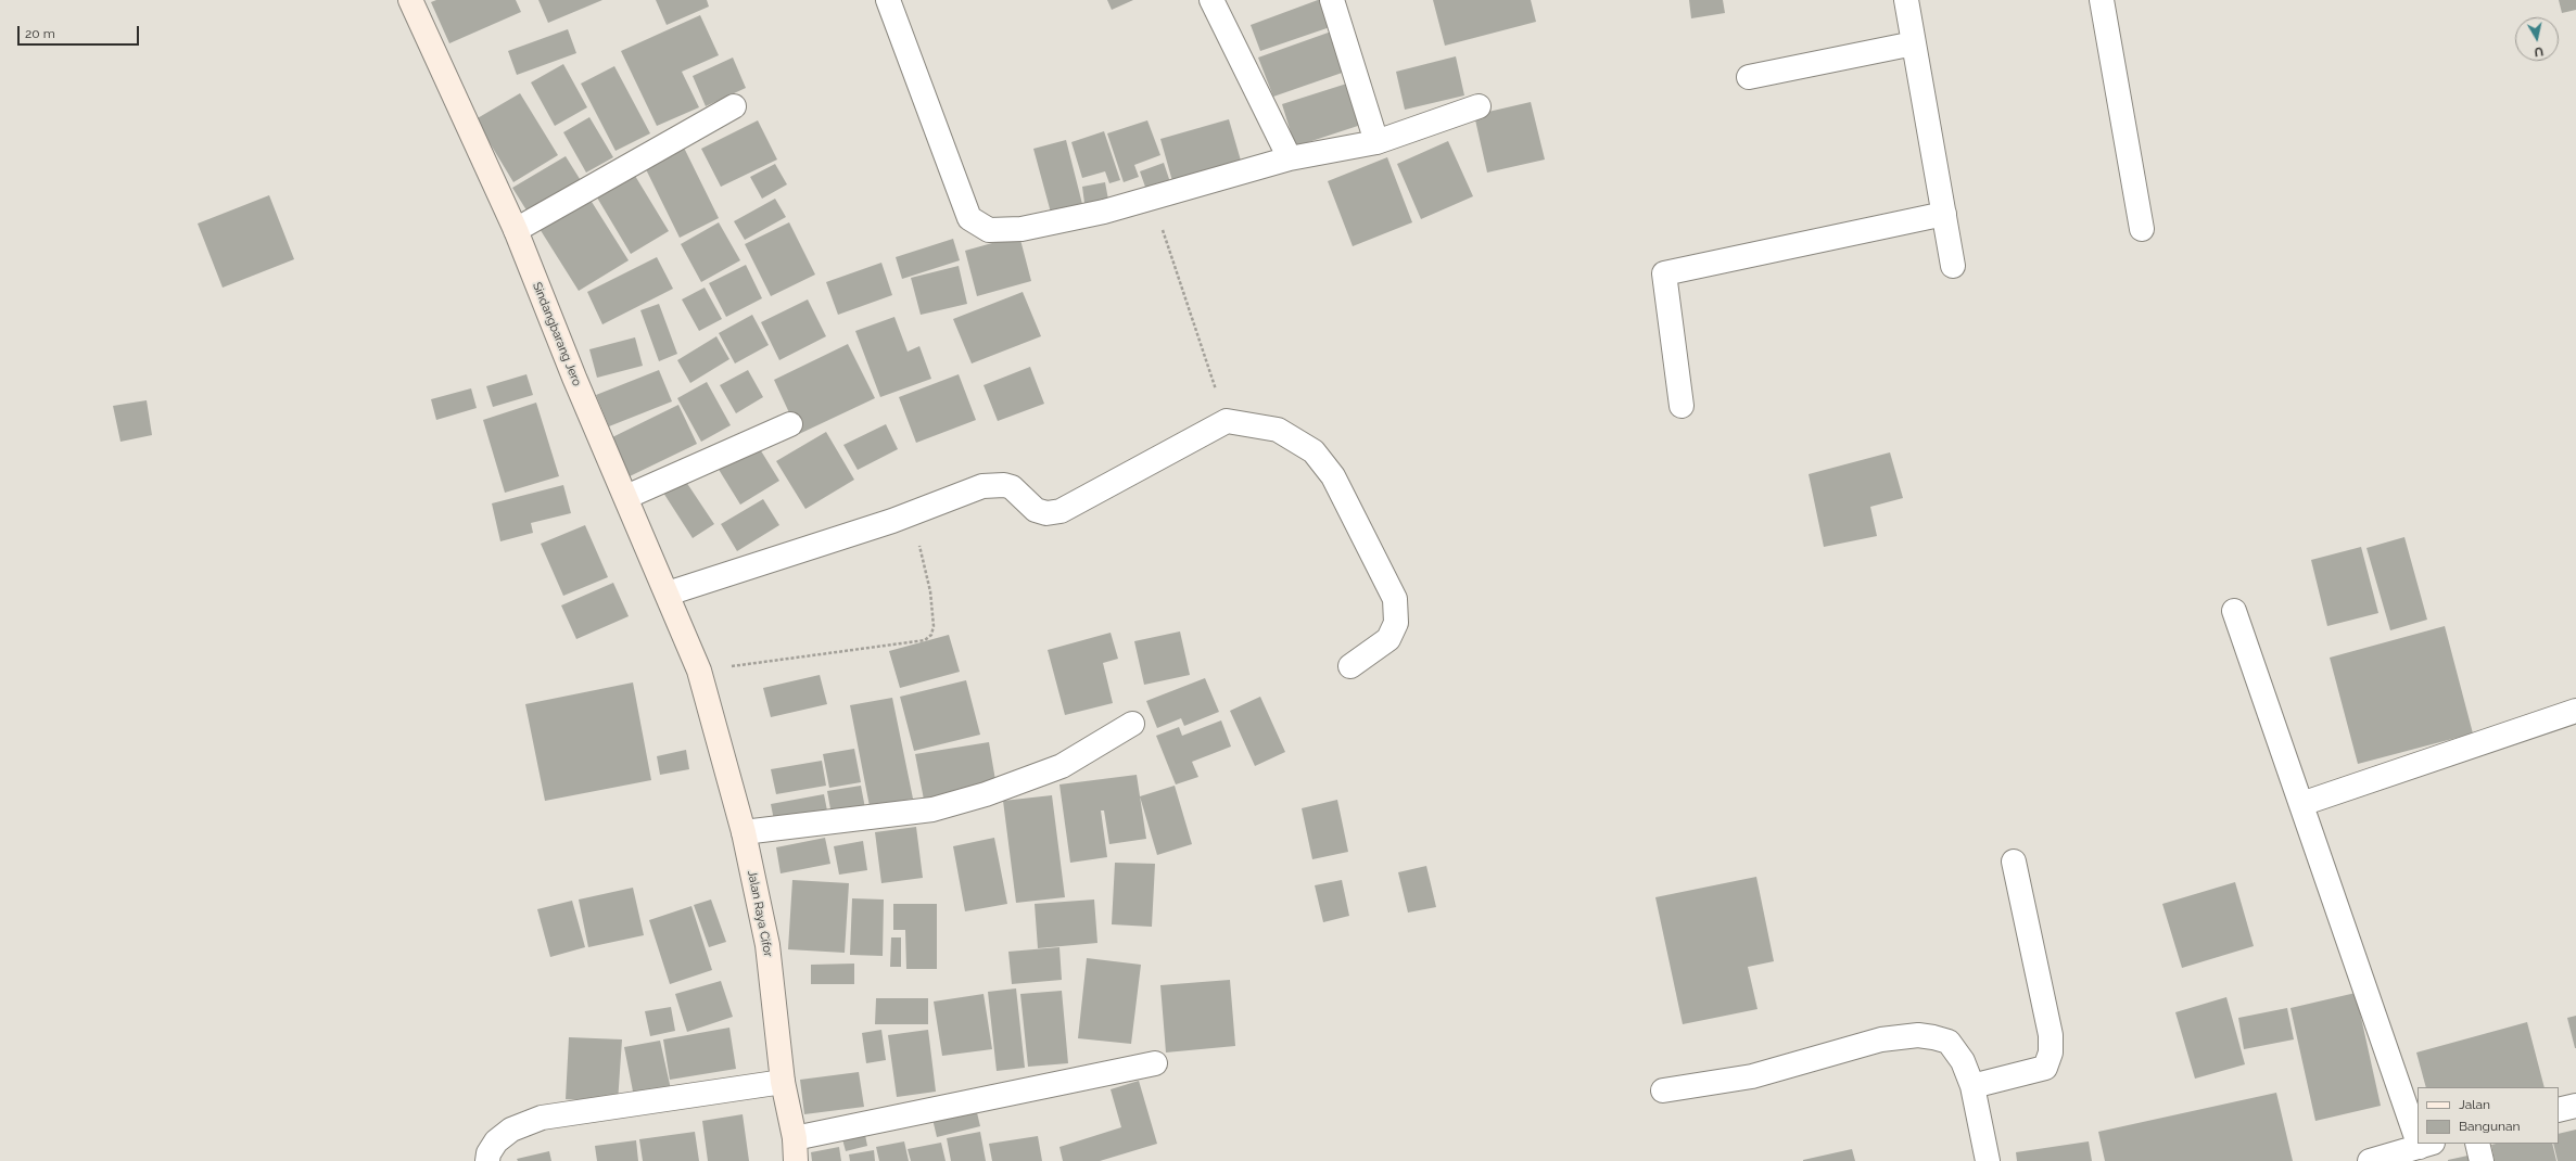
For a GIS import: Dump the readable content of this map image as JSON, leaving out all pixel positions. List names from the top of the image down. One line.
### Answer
{"streets":{"street":["Sindangbarang Jero","Jalan Raya Cifor"]},"crossings":[["Sindangbarang Jero","Jalan Raya Cifor"]],"legend":["Jalan","Bangunan"],"scale_bar":"20 m","north":"bottom"}
